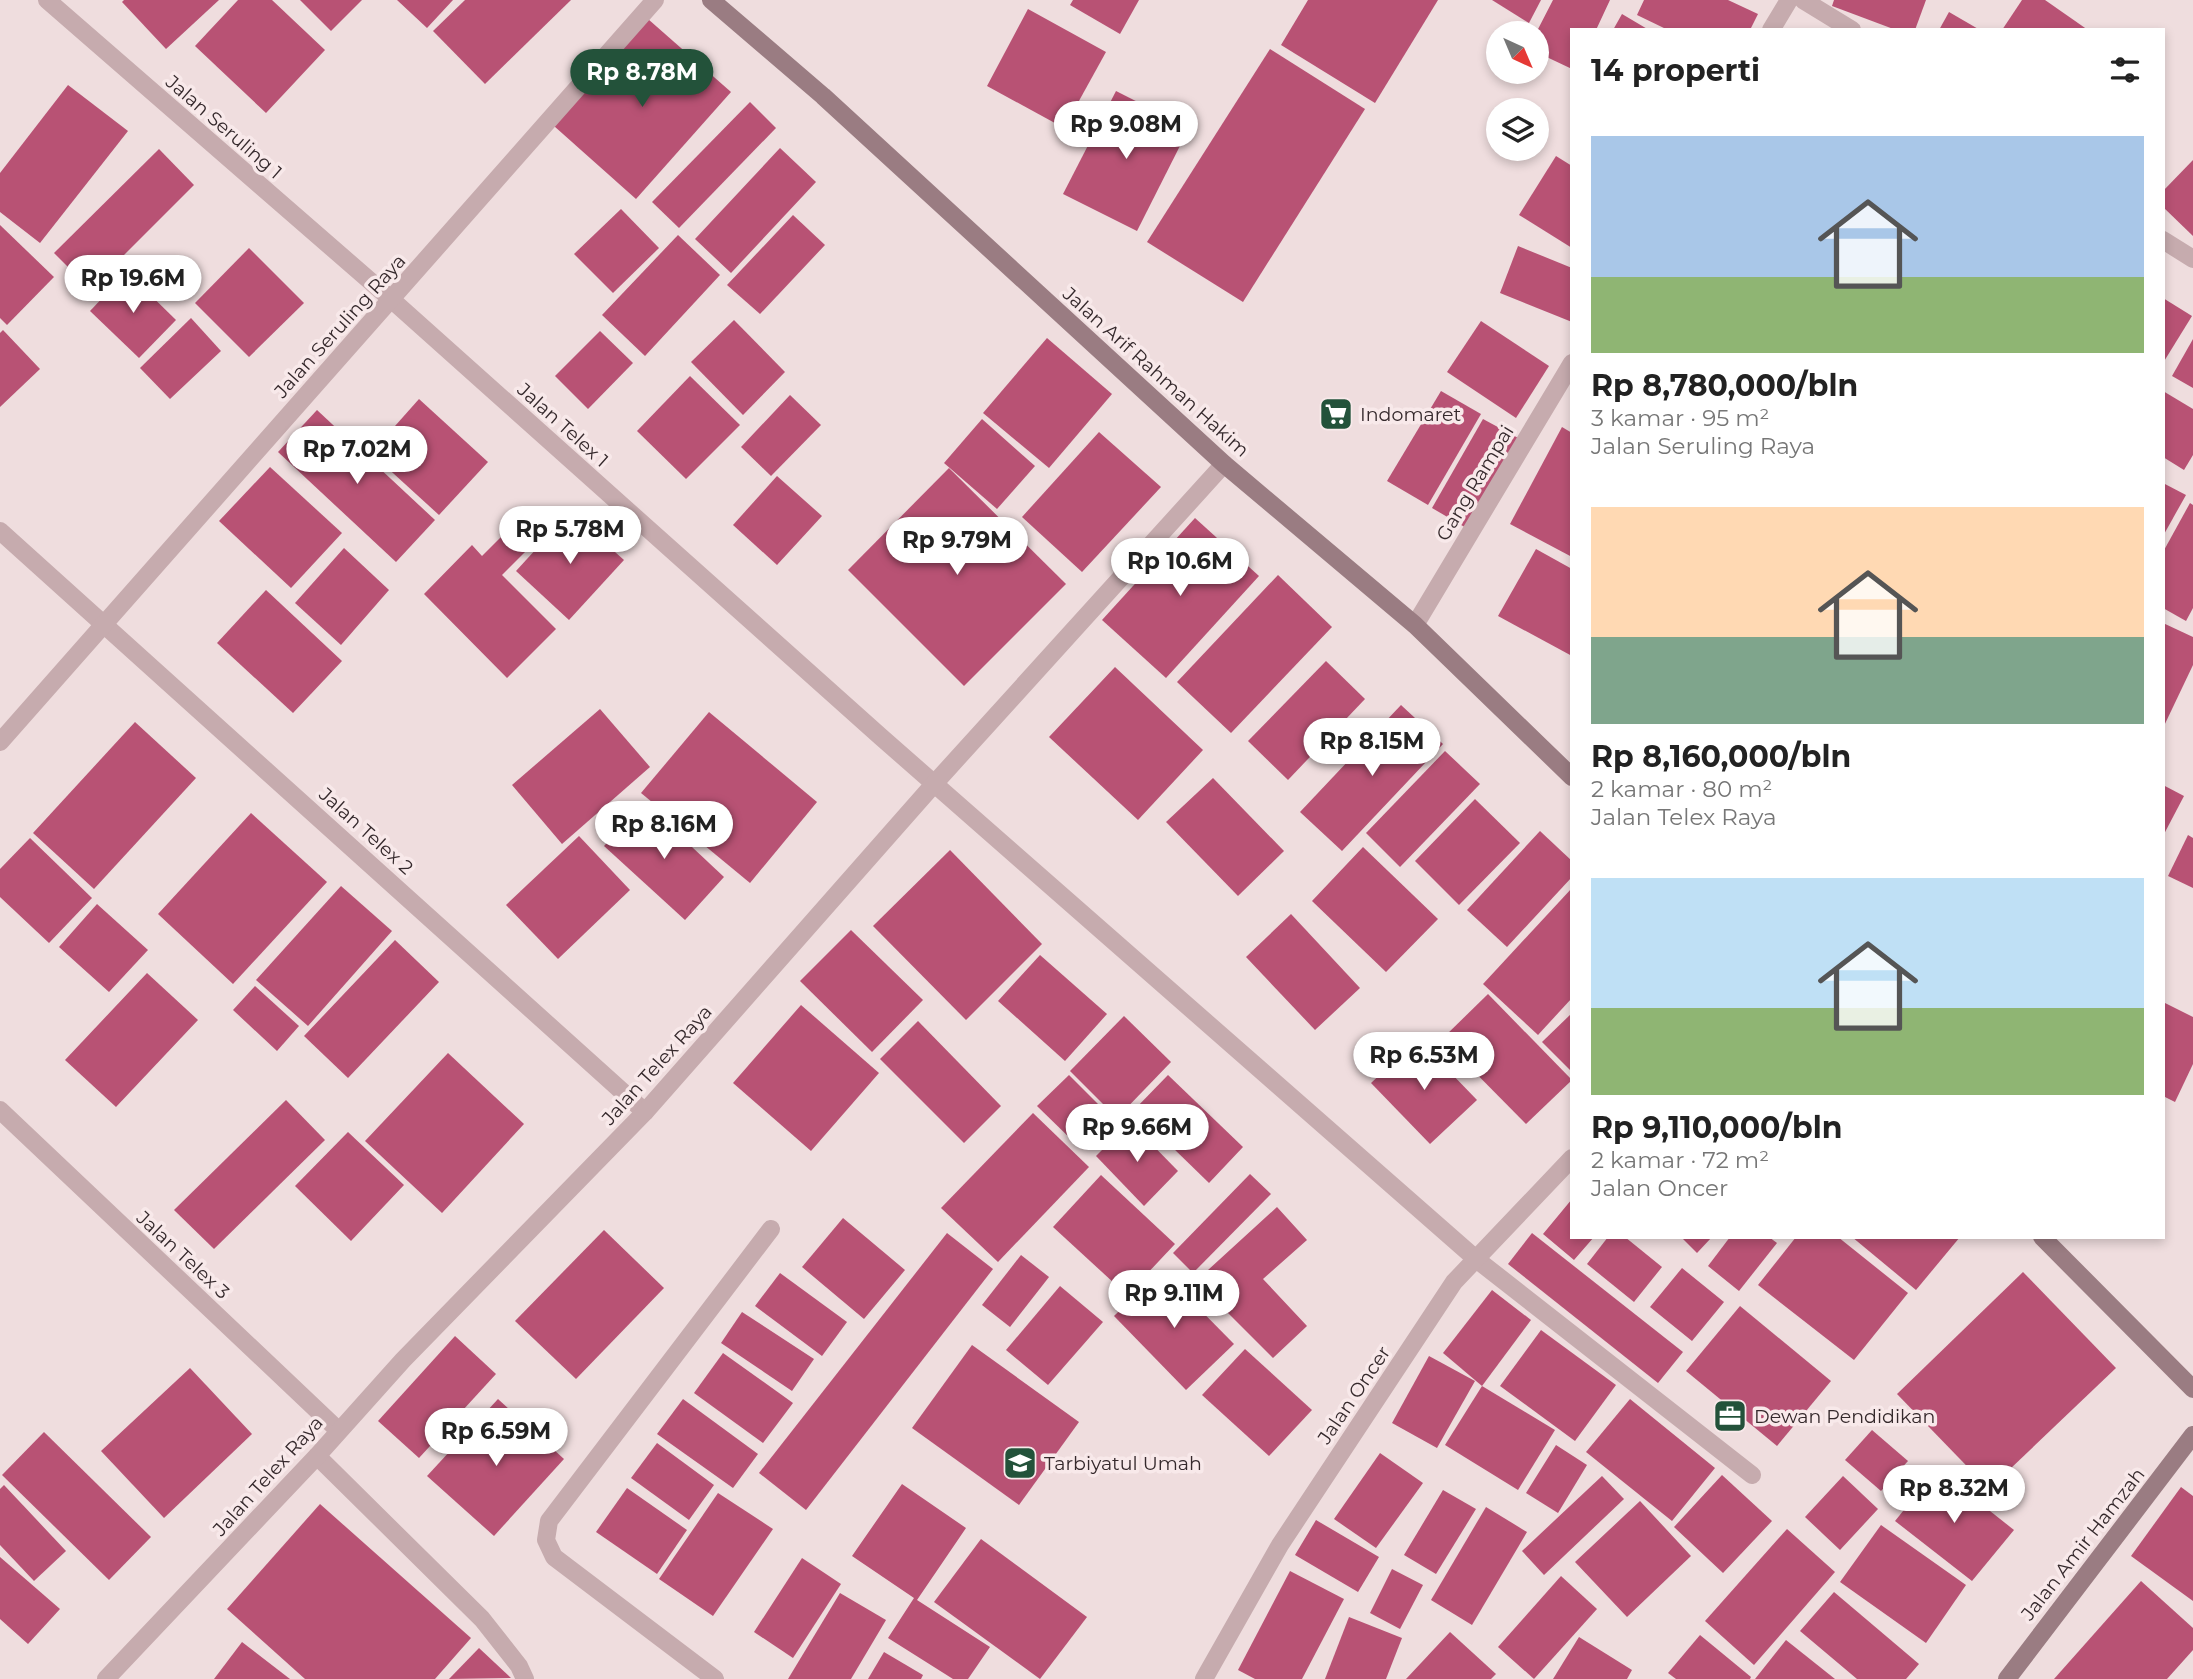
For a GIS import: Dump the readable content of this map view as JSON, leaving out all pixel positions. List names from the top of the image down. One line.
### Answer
{"streets":{"street":["Jalan Seruling 1","Jalan Seruling Raya","Jalan Arif Rahman Hakim","Jalan Telex 1","Gang Rampai","Jalan Telex 2","Jalan Telex Raya","Jalan Telex 3","Jalan Oncer","Jalan Amir Hamzah"]},"crossings":[["Jalan Seruling 1","Jalan Telex 1"],["Jalan Seruling Raya","Jalan Telex 1"],["Jalan Seruling Raya","Jalan Telex 2"],["Jalan Arif Rahman Hakim","Gang Rampai"],["Jalan Arif Rahman Hakim","Jalan Telex Raya"],["Jalan Telex 1","Jalan Telex Raya"],["Jalan Telex 1","Jalan Oncer"],["Jalan Telex 2","Jalan Telex Raya"],["Jalan Telex Raya","Jalan Telex 3"]],"places":{"supermarket":["Indomaret"],"office":["Dewan Pendidikan"],"school or university":["Tarbiyatul Umah"]},"north":"bottom right","page":{"heading":"14 properti","price":["Rp 8.78M","Rp 9.08M","Rp 19.6M","Rp 7.02M","Rp 5.78M","Rp 9.79M","Rp 10.6M","Rp 8.15M","Rp 8.16M","Rp 6.53M","Rp 9.66M","Rp 9.11M","Rp 6.59M","Rp 8.32M"],"list":[{"name":"Rp 8,780,000/bln","note":"3 kamar · 95 m² · Jalan Seruling Raya"},{"name":"Rp 8,160,000/bln","note":"2 kamar · 80 m² · Jalan Telex Raya"},{"name":"Rp 9,110,000/bln","note":"2 kamar · 72 m² · Jalan Oncer"}]}}
